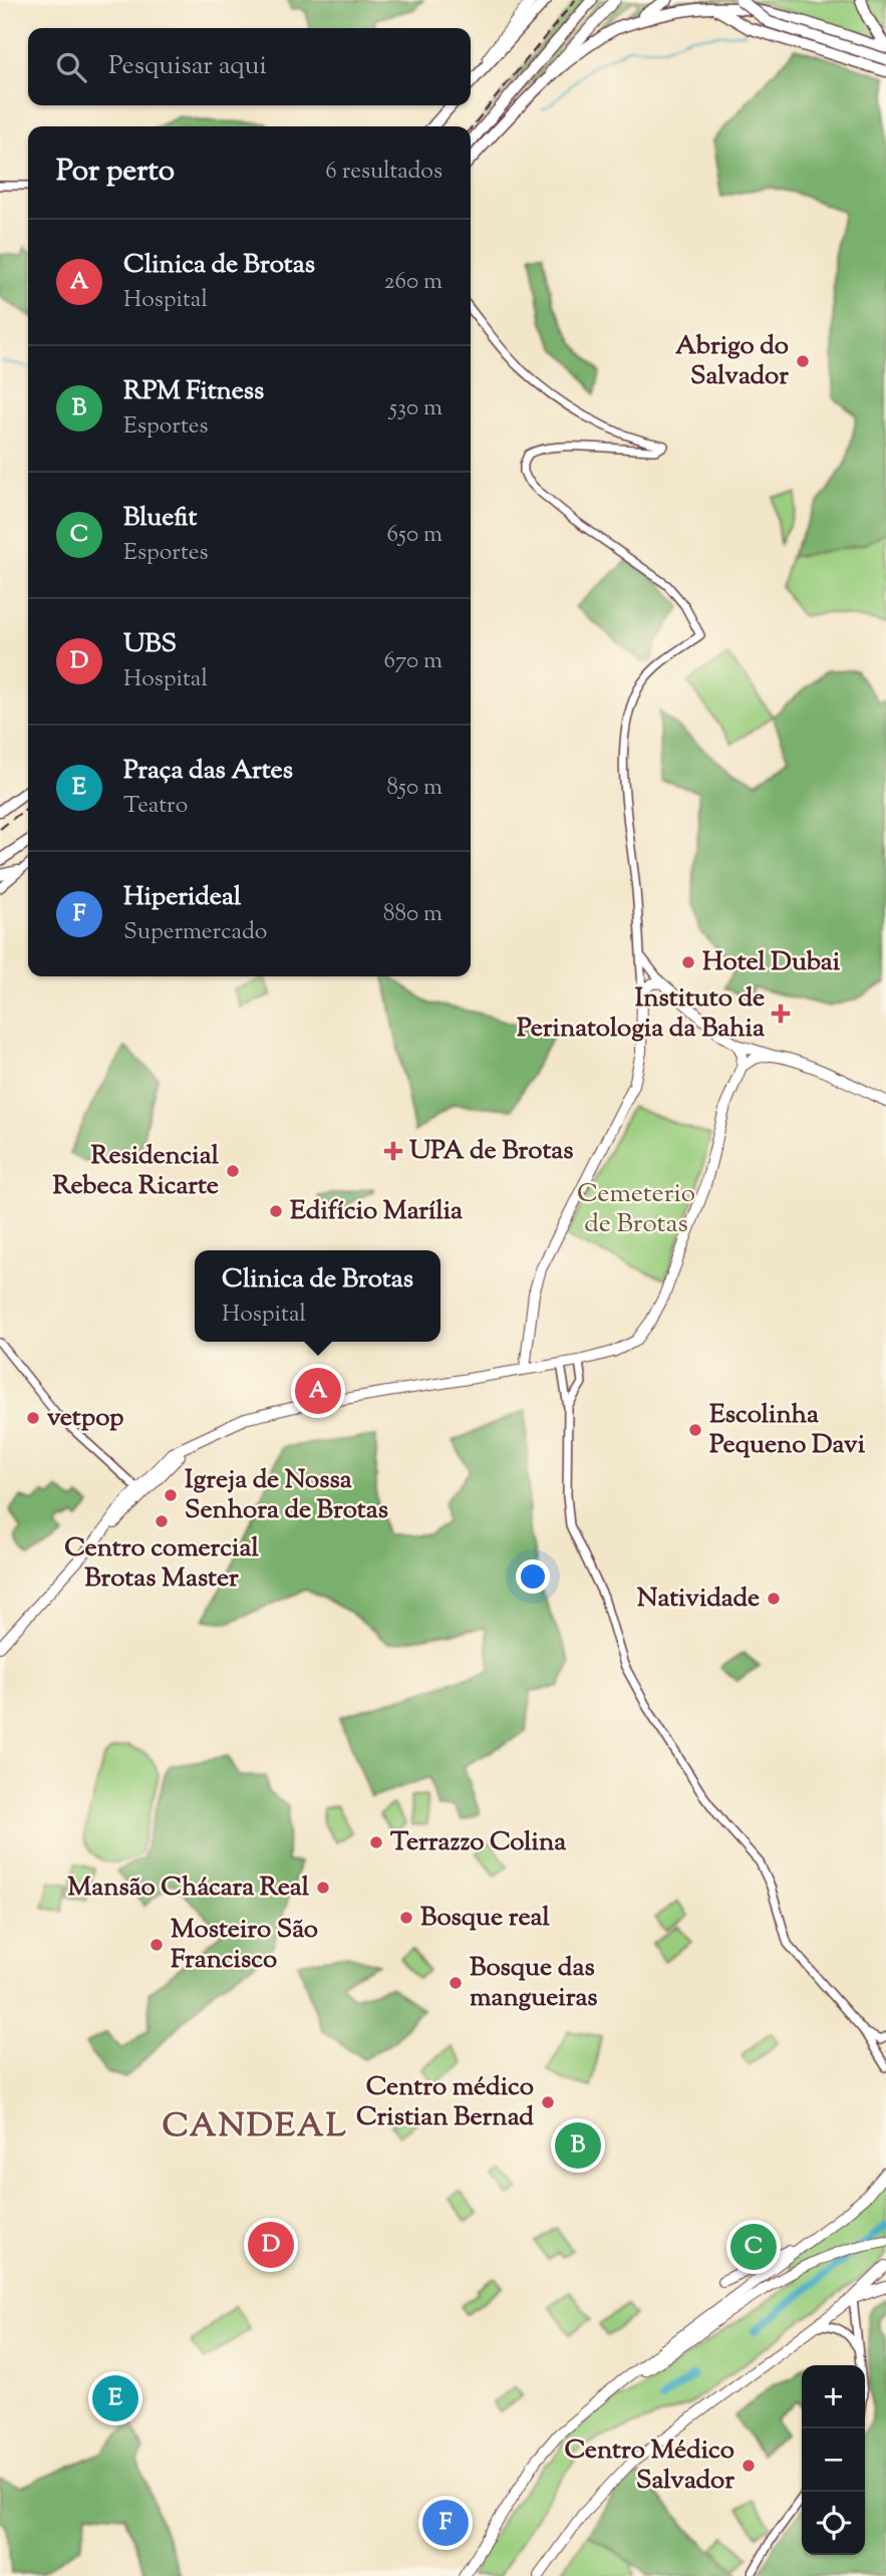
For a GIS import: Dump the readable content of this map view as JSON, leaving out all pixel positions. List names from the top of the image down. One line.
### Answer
{"districts":["CANDEAL"],"parks":["Cemeterio de Brotas"],"places":{"other":["Abrigo do Salvador","Hotel Dubai","Residencial Rebeca Ricarte","Edifício Marília","vetpop","Escolinha Pequeno Davi","Igreja de Nossa Senhora de Brotas","Centro comercial Brotas Master","Natividade","Terrazzo Colina","Mansão Chácara Real","Bosque real","Mosteiro São Francisco","Bosque das mangueiras","Centro médico Cristian Bernad","Centro Médico Salvador"],"health":["Instituto de Perinatologia da Bahia","UPA de Brotas"]},"page":{"search":"Pesquisar aqui","heading":["Por perto","6 resultados"],"list":[{"mark":"A","name":"Clinica de Brotas","note":"Hospital","value":"260 m"},{"mark":"B","name":"RPM Fitness","note":"Esportes","value":"530 m"},{"mark":"C","name":"Bluefit","note":"Esportes","value":"650 m"},{"mark":"D","name":"UBS","note":"Hospital","value":"670 m"},{"mark":"E","name":"Praça das Artes","note":"Teatro","value":"850 m"},{"mark":"F","name":"Hiperideal","note":"Supermercado","value":"880 m"}],"popup":["Clinica de Brotas","Hospital"],"pins":["A","B","D","C","E","F"],"map_buttons":["+","−"]}}
